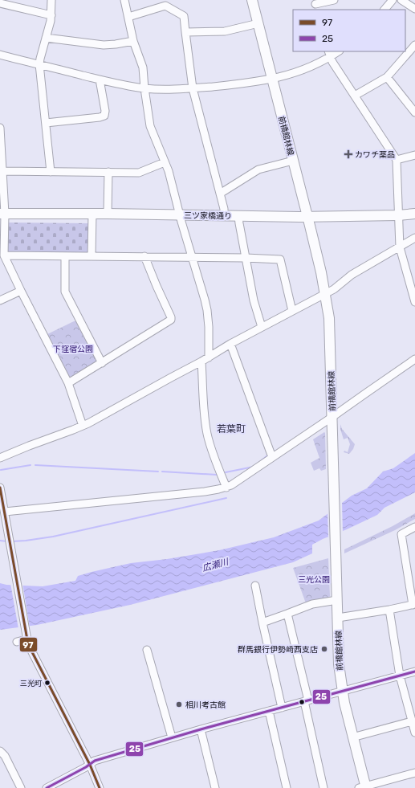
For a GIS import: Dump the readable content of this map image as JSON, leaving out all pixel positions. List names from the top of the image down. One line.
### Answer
{"streets":{"main road":["前橋館林線","三ツ家橋通り"]},"crossings":[["前橋館林線","三ツ家橋通り"]],"districts":["若葉町"],"water":["広瀬川"],"parks":["下窪宿公園","三光公園"],"places":{"health":["カワチ薬品"],"other":["群馬銀行伊勢崎西支店","三光町","相川考古館"]},"lines":["transit line 97","transit line 25"],"legend":["97","25"]}
